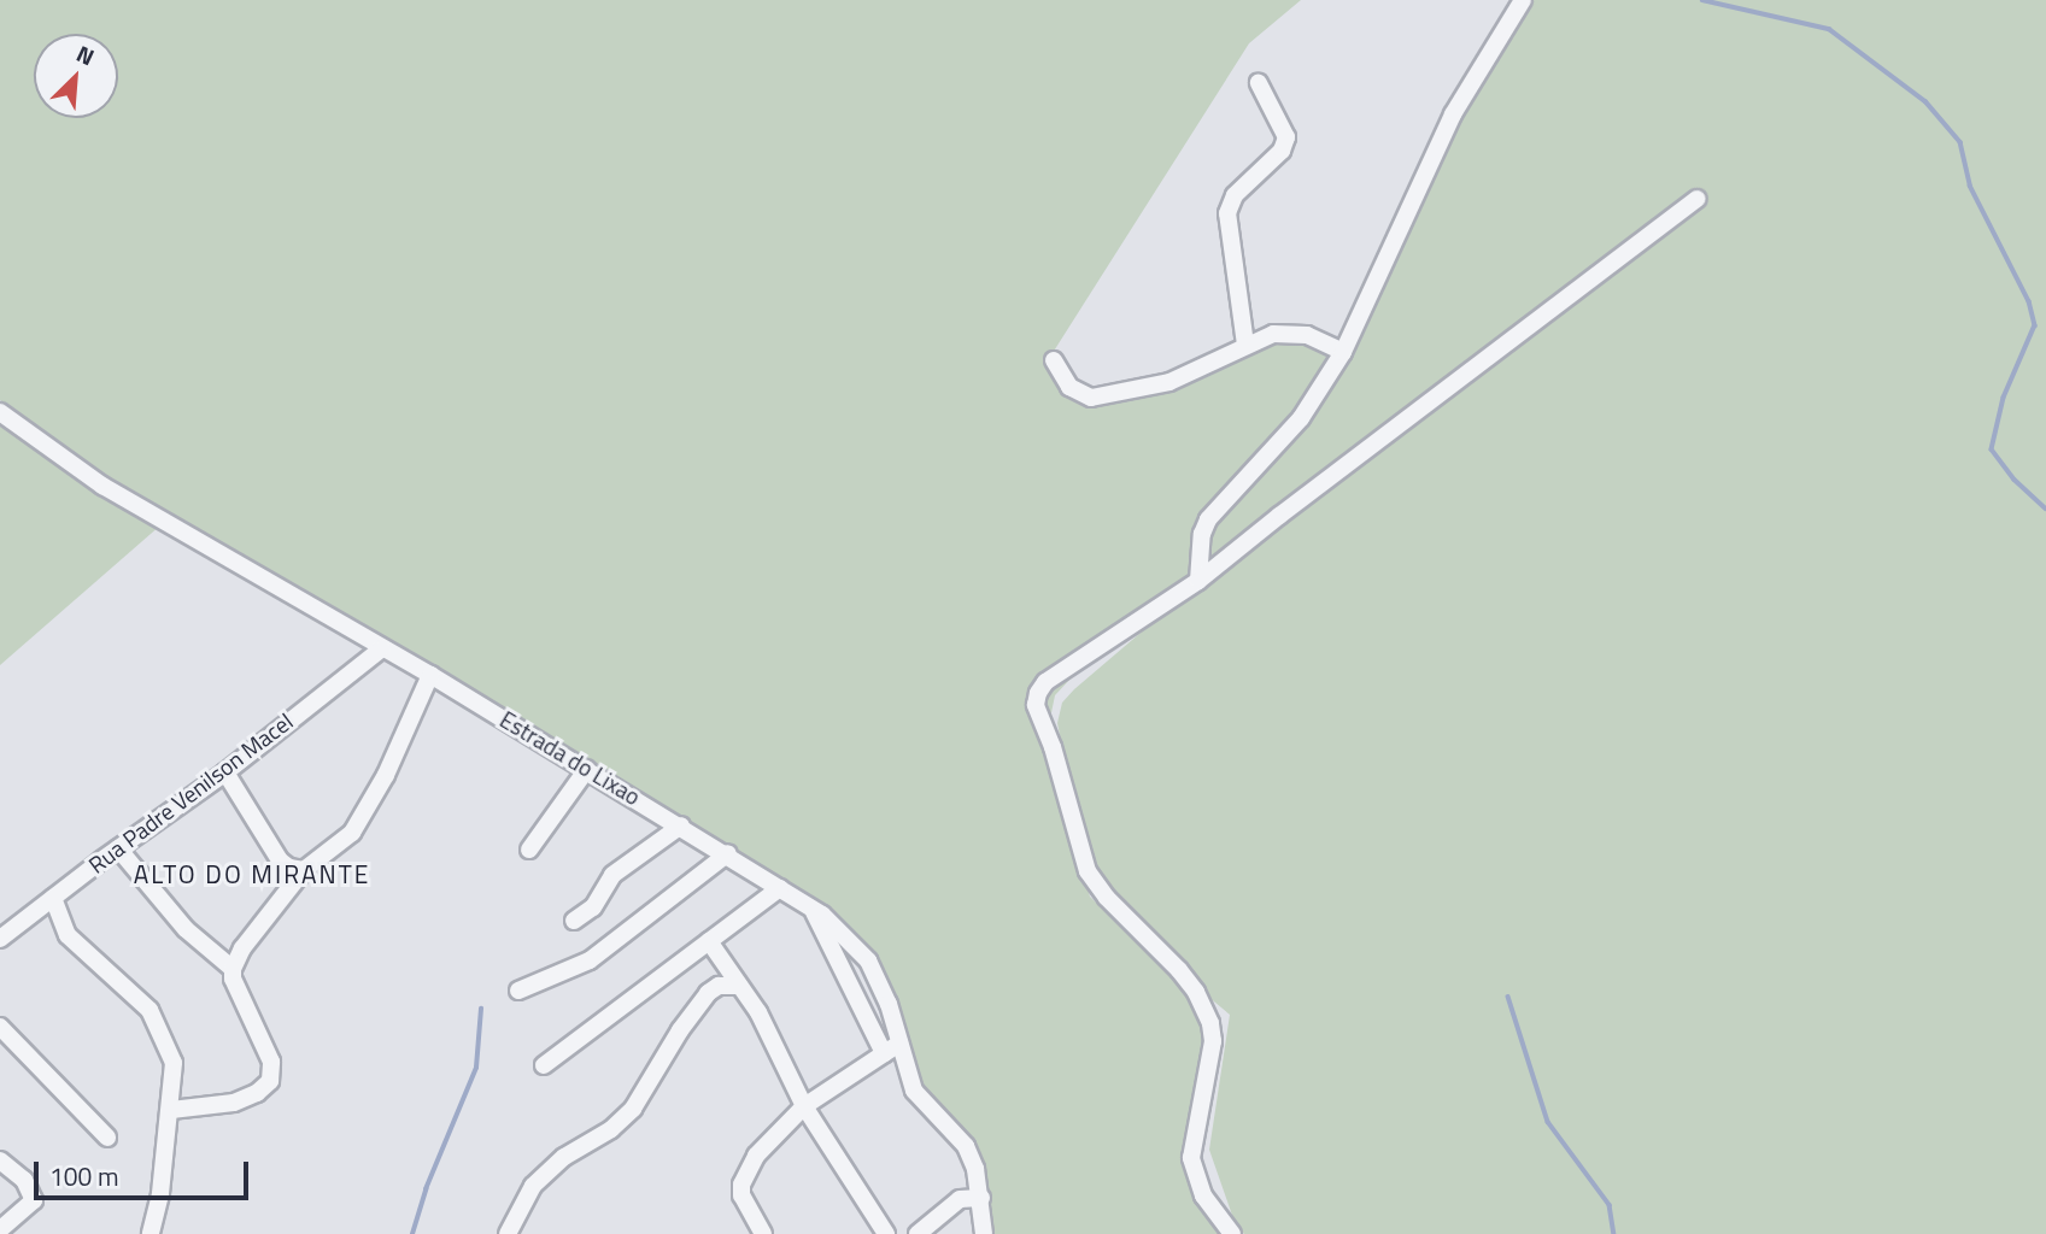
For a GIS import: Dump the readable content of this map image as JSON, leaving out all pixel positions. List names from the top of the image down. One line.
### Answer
{"streets":{"street":["Estrada do Lixao","Rua Padre Venilson Macel"]},"crossings":[["Estrada do Lixao","Rua Padre Venilson Macel"]],"districts":["ALTO DO MIRANTE"],"scale_bar":"100 m","north":"top right"}
